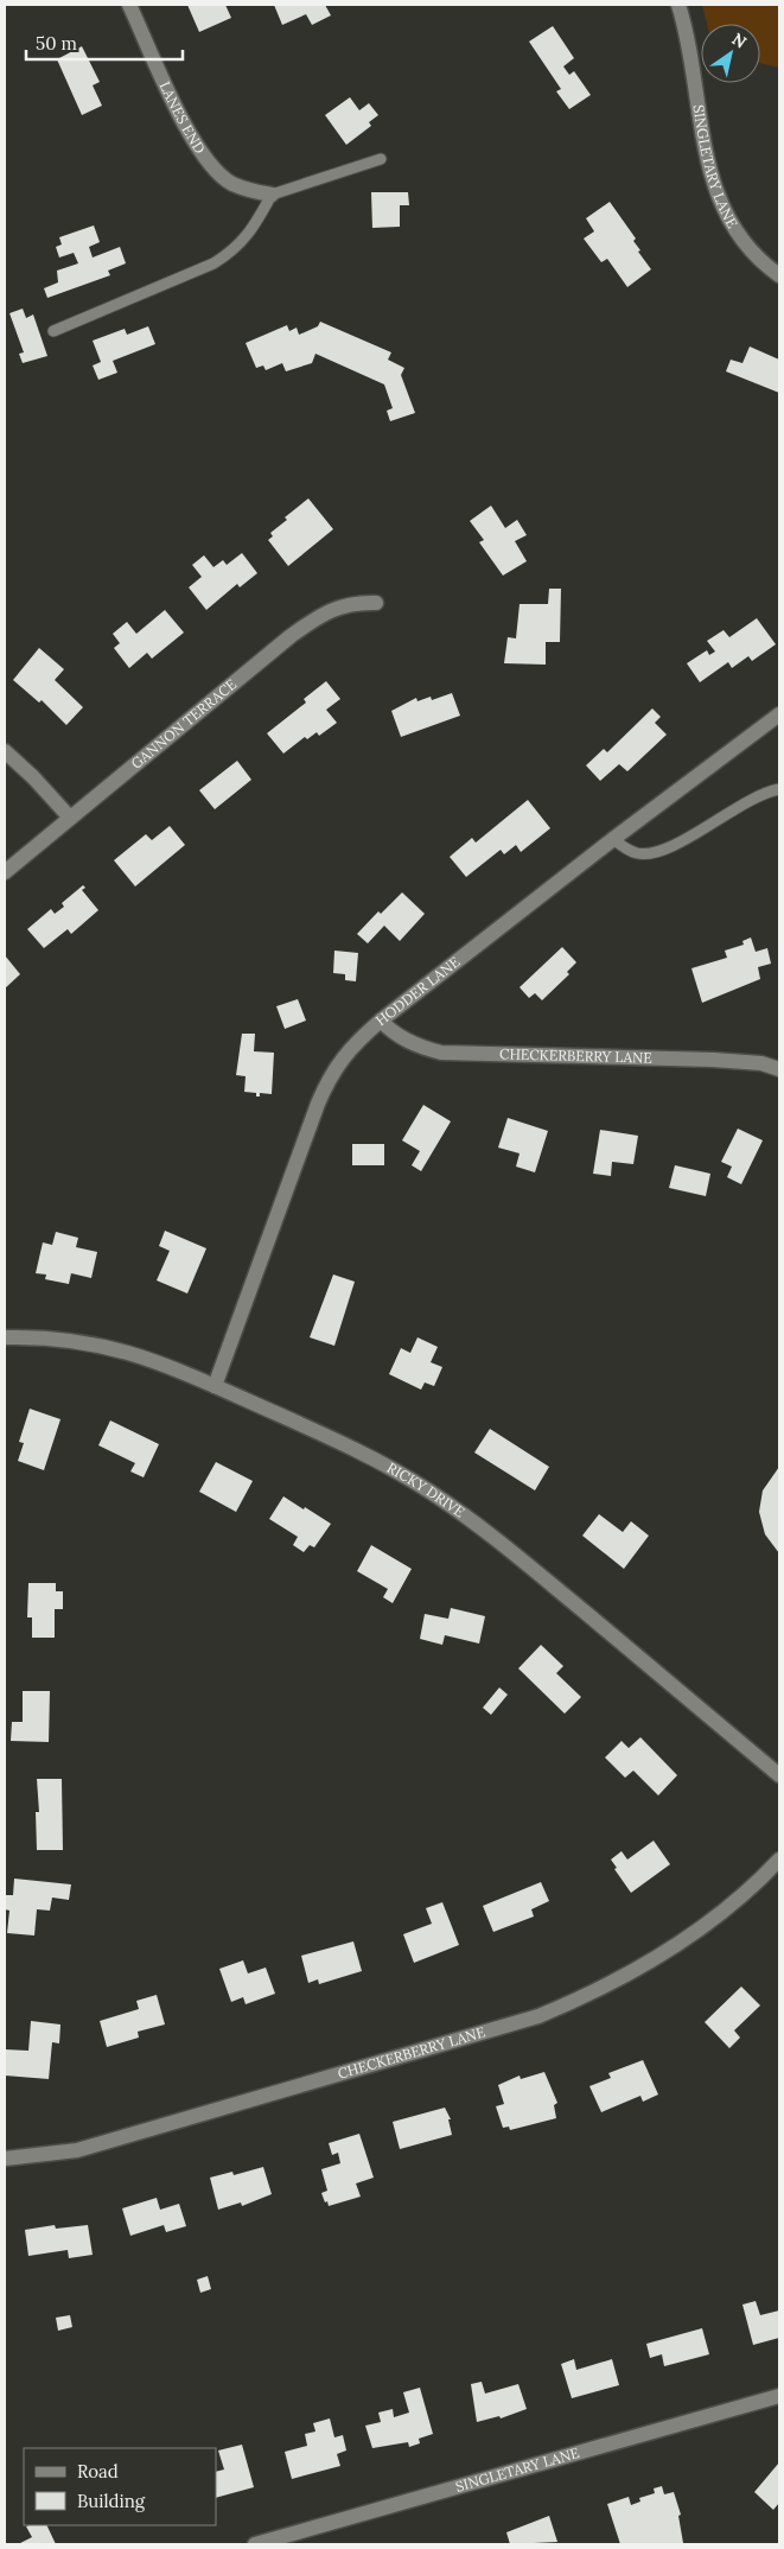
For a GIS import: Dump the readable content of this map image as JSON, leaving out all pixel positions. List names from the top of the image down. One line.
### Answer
{"streets":{"street":["LANES END","SINGLETARY LANE","GANNON TERRACE","HODDER LANE","CHECKERBERRY LANE","RICKY DRIVE"]},"crossings":[["HODDER LANE","CHECKERBERRY LANE"],["HODDER LANE","RICKY DRIVE"]],"legend":["Road","Building"],"scale_bar":"50 m","north":"top right"}
